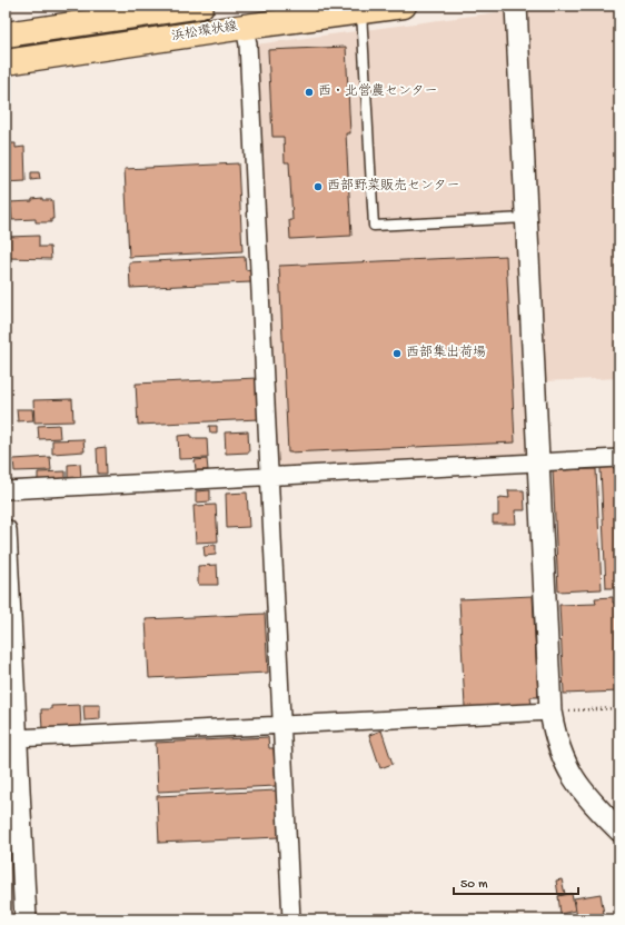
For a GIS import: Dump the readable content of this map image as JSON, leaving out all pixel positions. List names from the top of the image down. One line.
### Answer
{"streets":{"main road":["浜松環状線"]},"places":["西・北営農センター","西部野菜販売センター","西部集出荷場"],"scale_bar":"50 m"}
